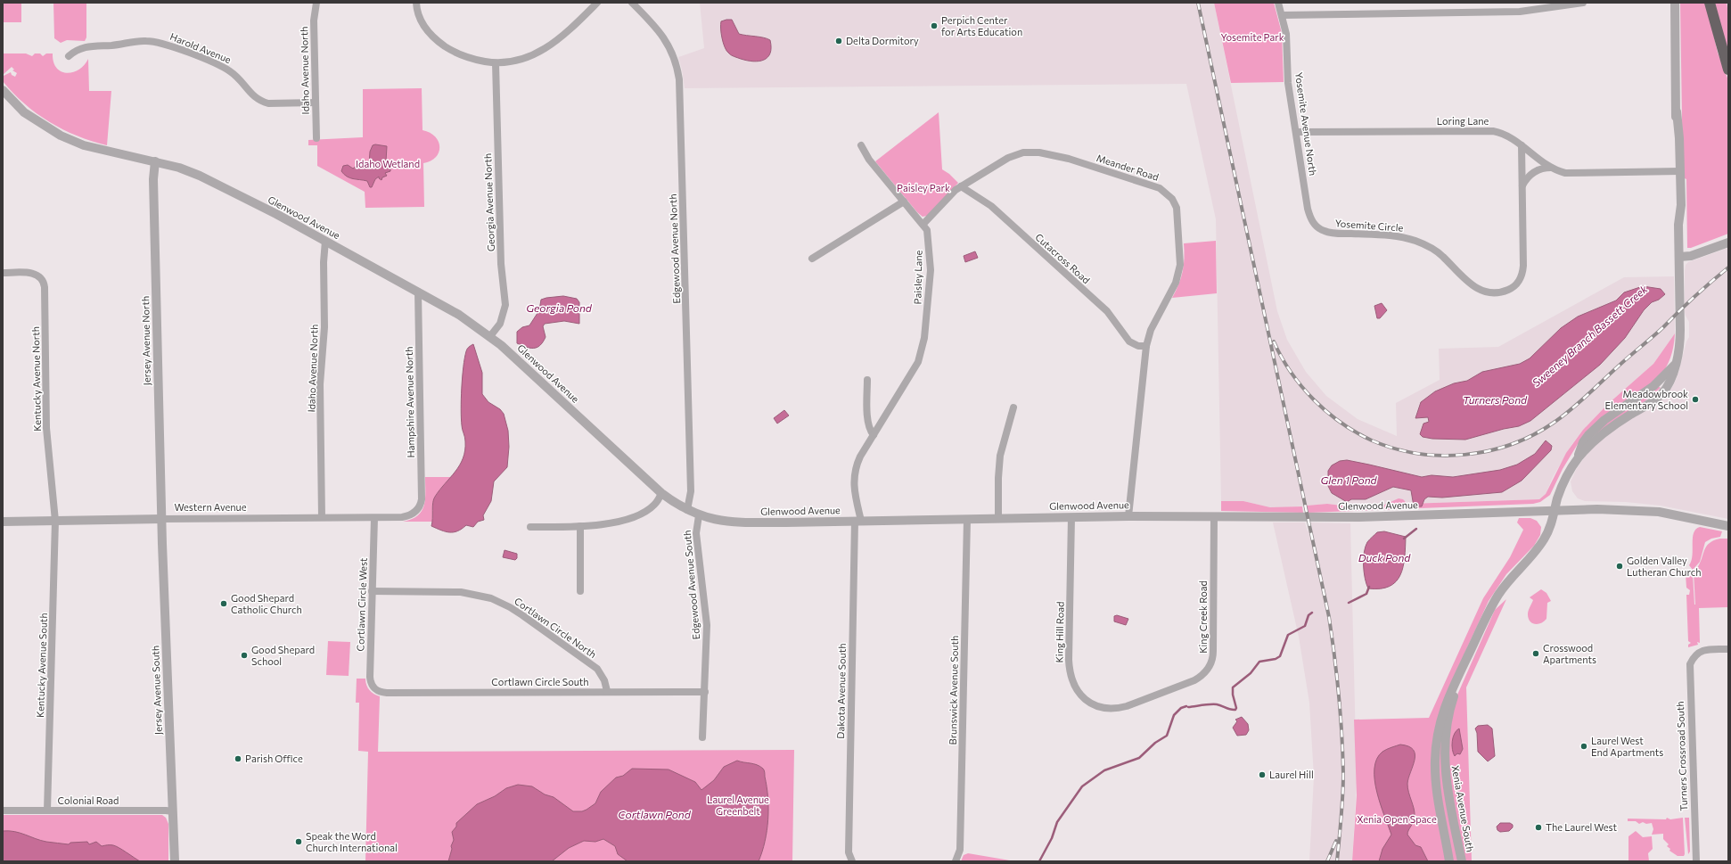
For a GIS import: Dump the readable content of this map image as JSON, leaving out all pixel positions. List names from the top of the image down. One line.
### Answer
{"streets":{"street":["Harold Avenue","Idaho Avenue North","Loring Lane","Yosemite Avenue North","Meander Road","Georgia Avenue North","Glenwood Avenue","Yosemite Circle","Edgewood Avenue North","Cutacross Road","Paisley Lane","Jersey Avenue North","Kentucky Avenue North","Hampshire Avenue North","Western Avenue","Edgewood Avenue South","Cortlawn Circle West","King Creek Road","Cortlawn Circle North","King Hill Road","Kentucky Avenue South","Cortlawn Circle South","Jersey Avenue South","Brunswick Avenue South","Dakota Avenue South","Turners Crossroad South","Colonial Road","Xenia Avenue South"]},"crossings":[["Harold Avenue","Idaho Avenue North"],["Idaho Avenue North","Glenwood Avenue"],["Idaho Avenue North","Western Avenue"],["Loring Lane","Yosemite Avenue North"],["Loring Lane","Yosemite Circle"],["Loring Lane","Xenia Avenue South"],["Yosemite Avenue North","Yosemite Circle"],["Meander Road","Glenwood Avenue"],["Meander Road","Cutacross Road"],["Meander Road","Paisley Lane"],["Georgia Avenue North","Glenwood Avenue"],["Glenwood Avenue","Edgewood Avenue North"],["Glenwood Avenue","Paisley Lane"],["Glenwood Avenue","Jersey Avenue North"],["Glenwood Avenue","Hampshire Avenue North"],["Glenwood Avenue","Edgewood Avenue South"],["Glenwood Avenue","King Creek Road"],["Glenwood Avenue","King Hill Road"],["Glenwood Avenue","Brunswick Avenue South"],["Glenwood Avenue","Dakota Avenue South"],["Glenwood Avenue","Xenia Avenue South"],["Paisley Lane","Dakota Avenue South"],["Jersey Avenue North","Western Avenue"],["Jersey Avenue North","Jersey Avenue South"],["Kentucky Avenue North","Western Avenue"],["Kentucky Avenue North","Kentucky Avenue South"],["Hampshire Avenue North","Western Avenue"],["Western Avenue","Cortlawn Circle West"],["Western Avenue","Kentucky Avenue South"],["Western Avenue","Jersey Avenue South"],["Edgewood Avenue South","Cortlawn Circle South"],["Cortlawn Circle West","Cortlawn Circle North"],["Cortlawn Circle West","Cortlawn Circle South"],["King Creek Road","King Hill Road"],["Cortlawn Circle North","Cortlawn Circle South"],["Kentucky Avenue South","Colonial Road"],["Jersey Avenue South","Colonial Road"]],"water":["Georgia Pond","Sweeney Branch Bassett Creek","Turners Pond","Glen 1 Pond","Duck Pond","Cortlawn Pond"],"parks":["Yosemite Park","Idaho Wetland","Paisley Park","Laurel Avenue Greenbelt","Xenia Open Space"],"places":["Perpich Center for Arts Education","Delta Dormitory","Meadowbrook Elementary School","Golden Valley Lutheran Church","Good Shepard Catholic Church","Crosswood Apartments","Good Shepard School","Laurel West End Apartments","Parish Office","Laurel Hill","The Laurel West","Speak the Word Church International"]}
